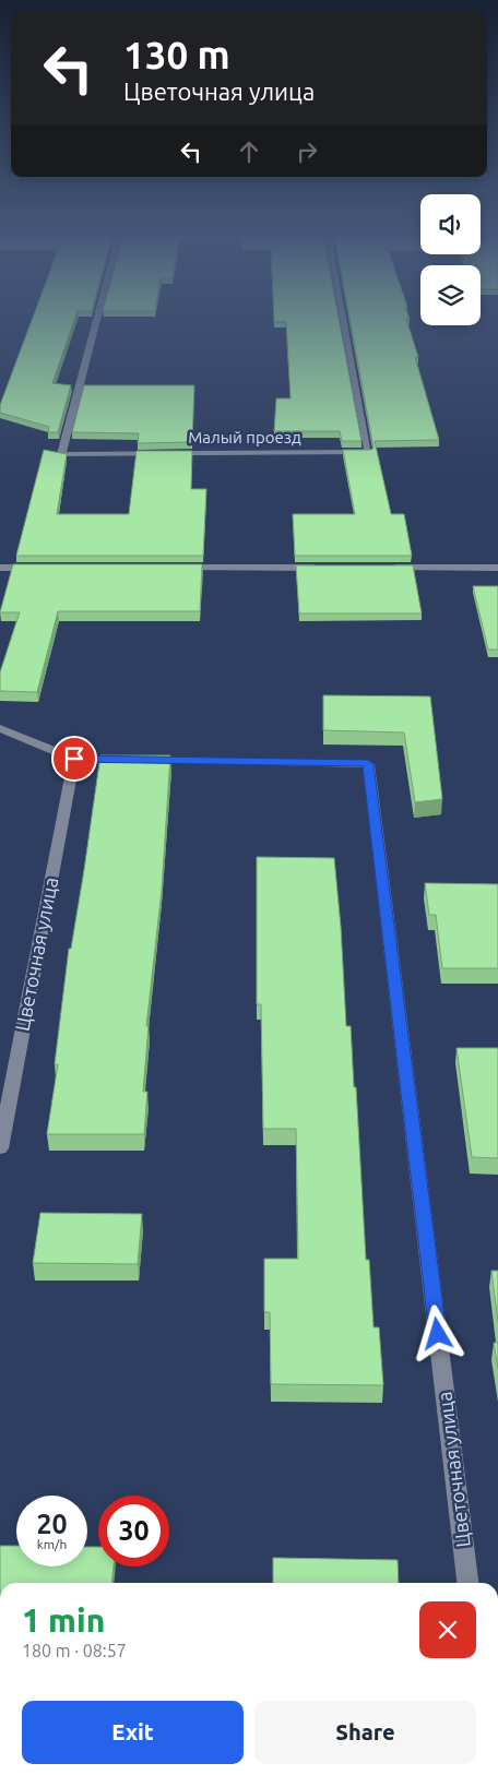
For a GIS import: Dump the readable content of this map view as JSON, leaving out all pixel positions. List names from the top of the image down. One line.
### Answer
{"streets":{"street":["Малый проезд","Цветочная улица"]},"page":{"turn":["130 m","Цветочная улица"],"speed":"20 km/h","limit":"30","heading":["1 min","180 m · 08:57"],"buttons":["Exit","Share"]}}
